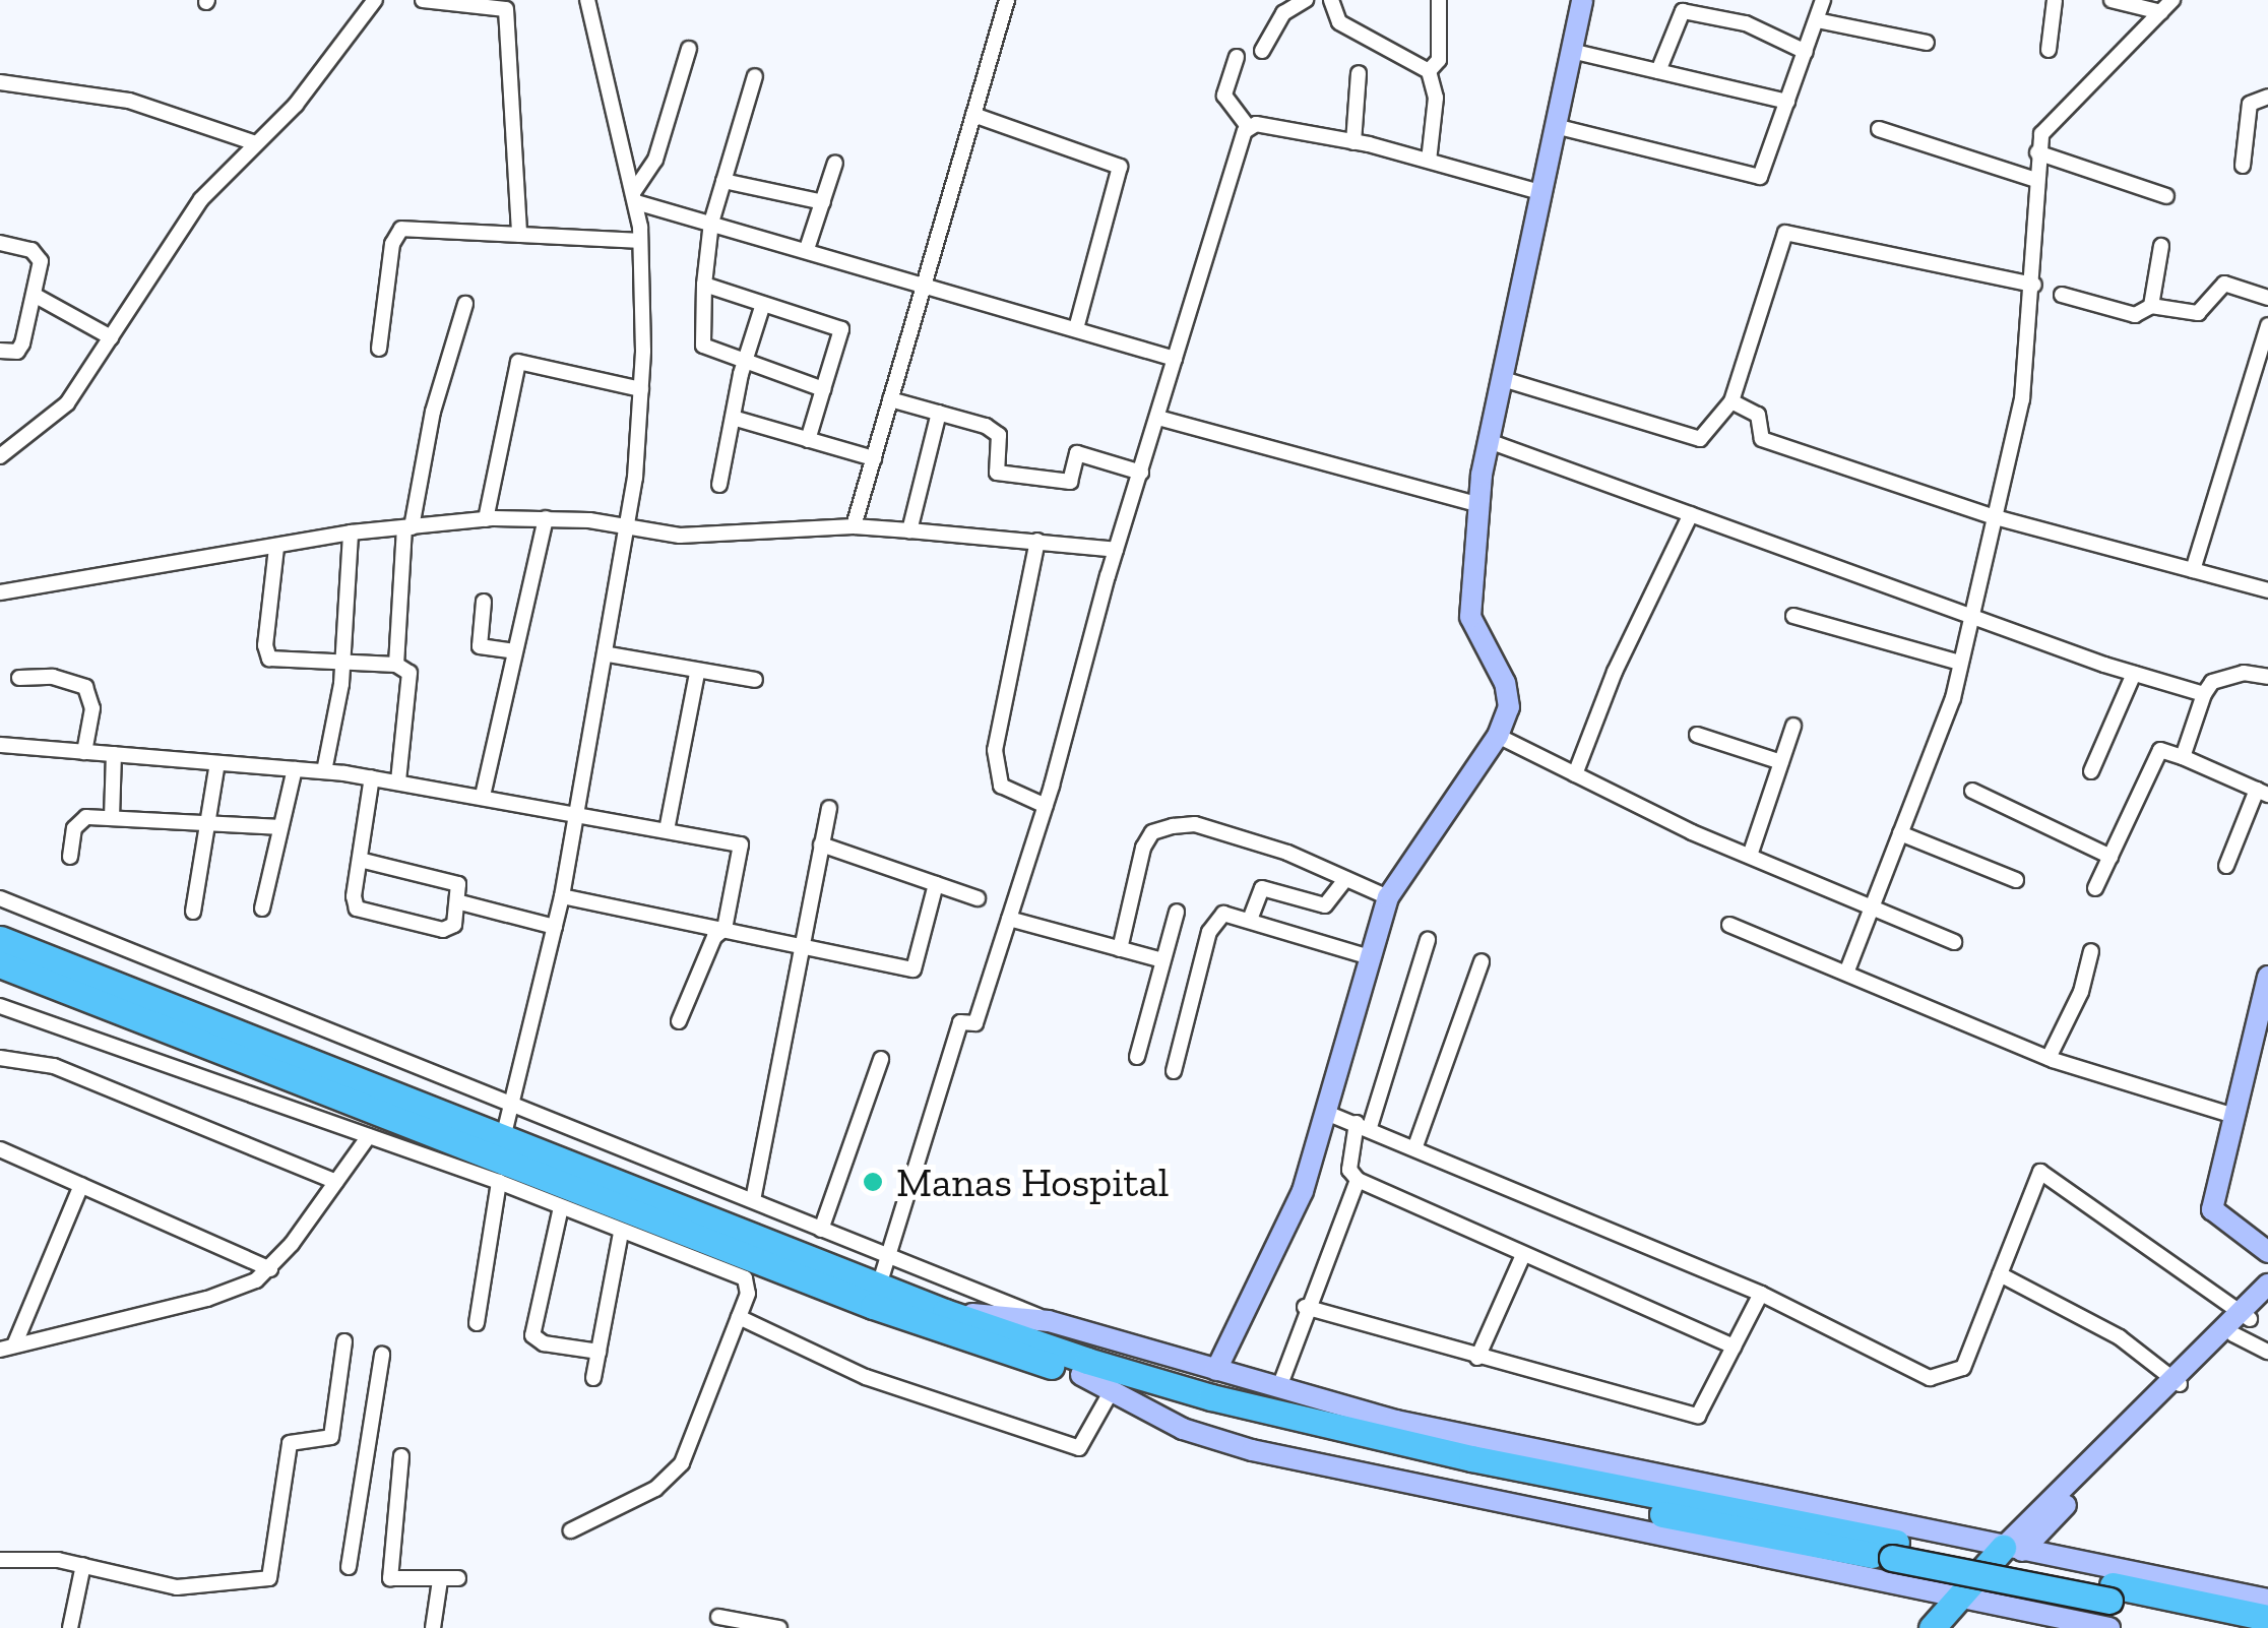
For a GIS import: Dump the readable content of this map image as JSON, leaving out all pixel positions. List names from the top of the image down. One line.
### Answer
{"places":["Manas Hospital"]}
